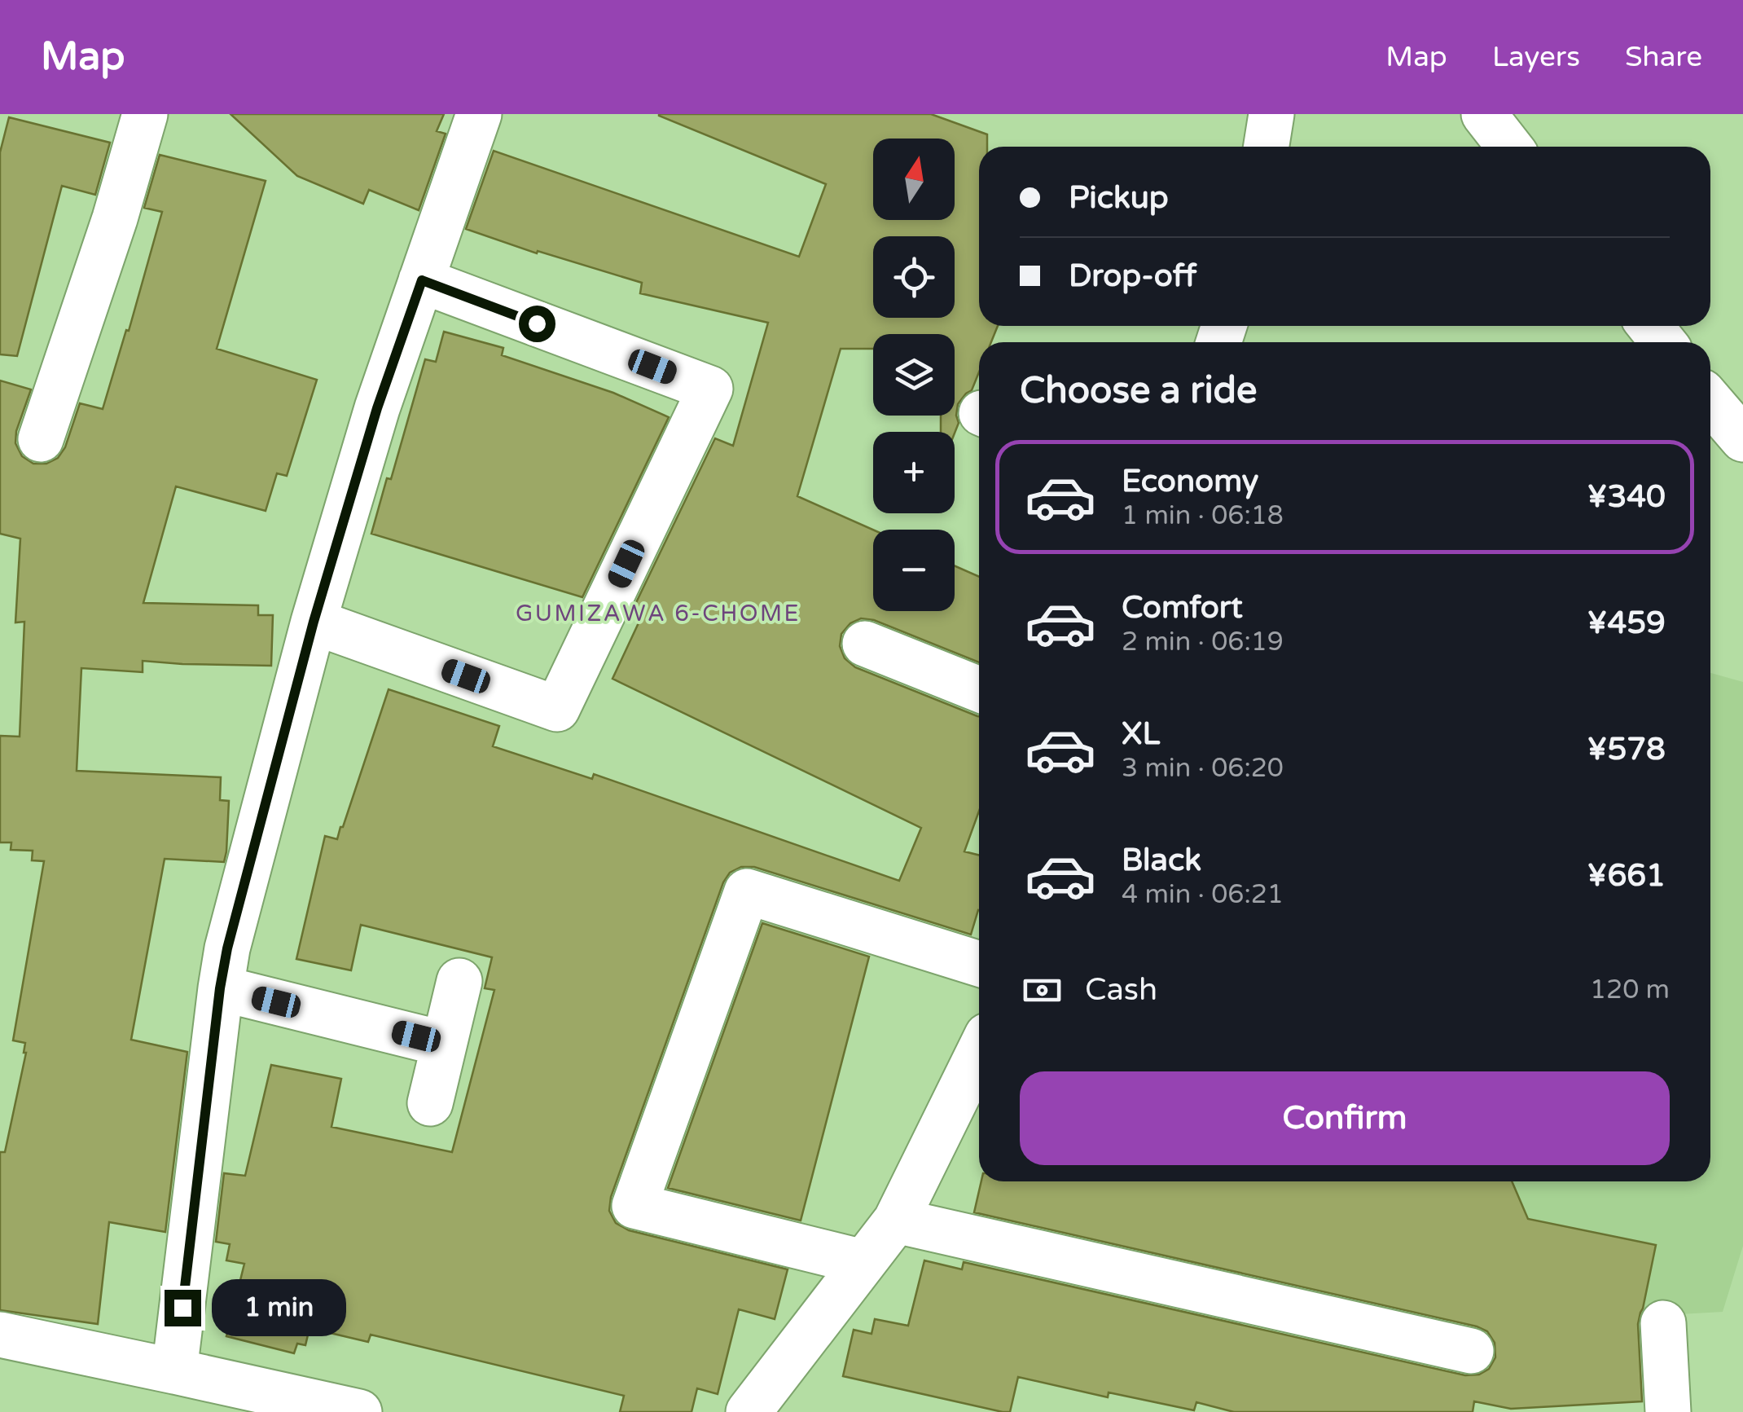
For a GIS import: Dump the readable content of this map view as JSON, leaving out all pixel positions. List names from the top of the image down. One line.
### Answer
{"districts":["GUMIZAWA 6-CHOME"],"north":"top","page":{"header":"Map","nav":["Map","Layers","Share"],"map_buttons":["+","−"],"banner":["Pickup","Drop-off"],"heading":"Choose a ride","list":[{"name":"Economy","note":"1 min · 06:18","value":"¥340"},{"name":"Comfort","note":"2 min · 06:19","value":"¥459"},{"name":"XL","note":"3 min · 06:20","value":"¥578"},{"name":"Black","note":"4 min · 06:21","value":"¥661"}],"pay":["Cash","120 m"],"buttons":"Confirm","bubble":"1 min"}}
